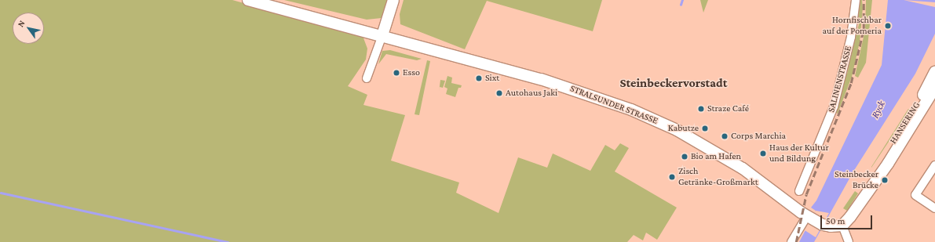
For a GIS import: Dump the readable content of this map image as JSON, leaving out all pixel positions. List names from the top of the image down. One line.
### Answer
{"streets":{"main road":["STRALSUNDER STRASSE","HANSERING"],"street":["SALINENSTRASSE"]},"crossings":[["STRALSUNDER STRASSE","HANSERING"]],"districts":["Steinbeckervorstadt"],"water":["Ryck"],"places":["Hornfischbar auf der Pomeria","Esso","Sixt","Autohaus Jaki","Straze Café","Kabutze","Corps Marchia","Haus der Kultur und Bildung","Bio am Hafen","Zisch Getränke-Großmarkt","Steinbecker Brücke"],"scale_bar":"50 m","north":"top left"}
